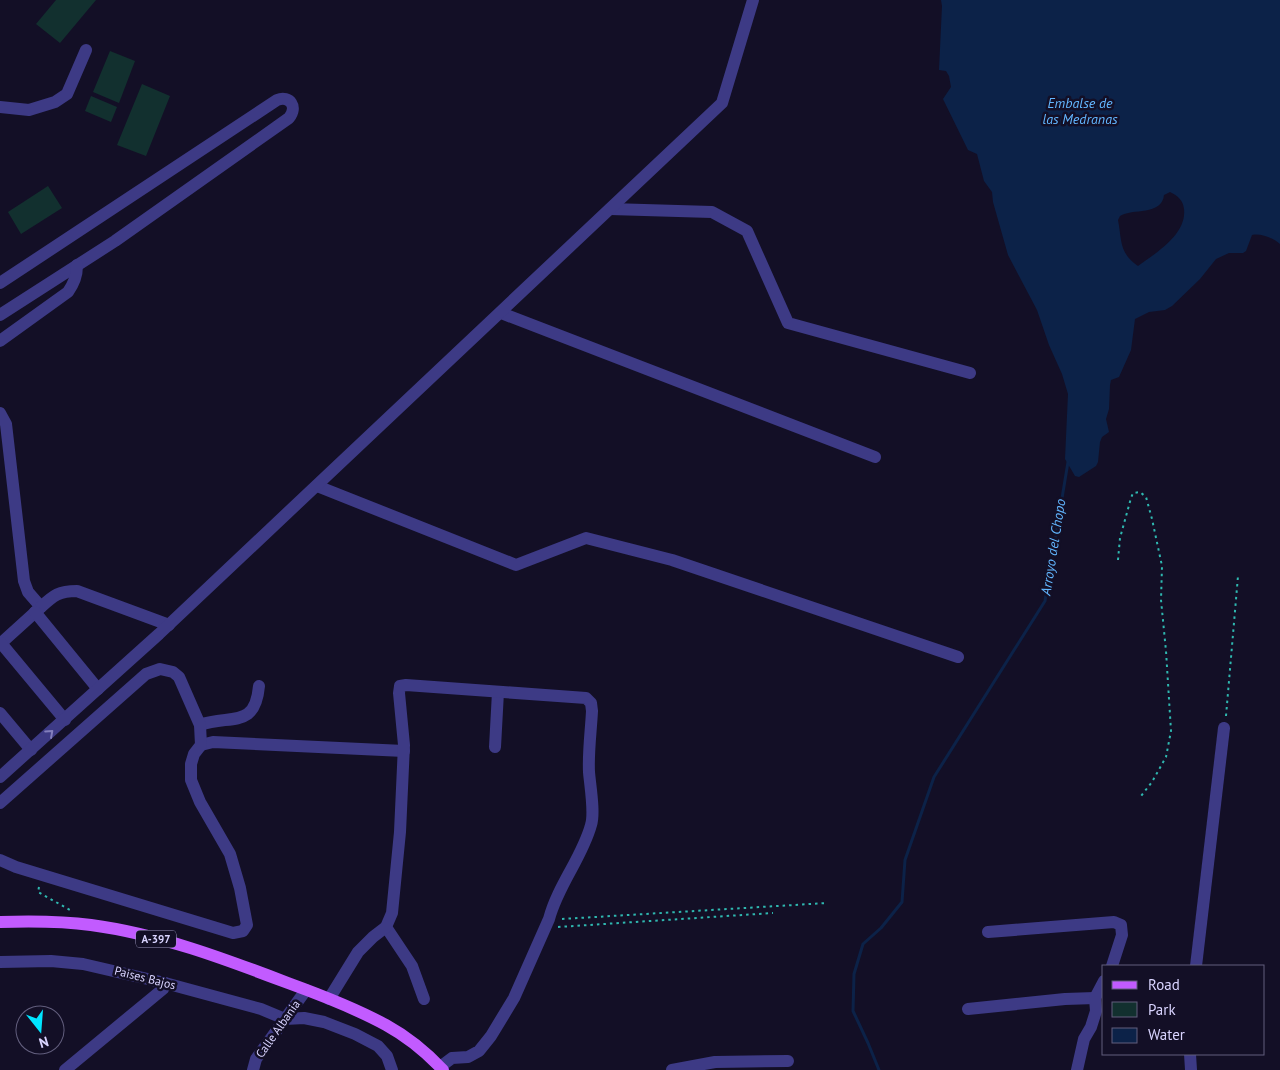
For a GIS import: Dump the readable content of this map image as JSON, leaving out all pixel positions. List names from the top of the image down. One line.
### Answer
{"streets":{"main road":["A-397"],"street":["Paises Bajos","Calle Albania"]},"crossings":[["A-397","Calle Albania"],["Paises Bajos","Calle Albania"]],"water":["Embalse de las Medranas","Arroyo del Chopo"],"legend":["Road","Park","Water"],"north":"bottom"}
